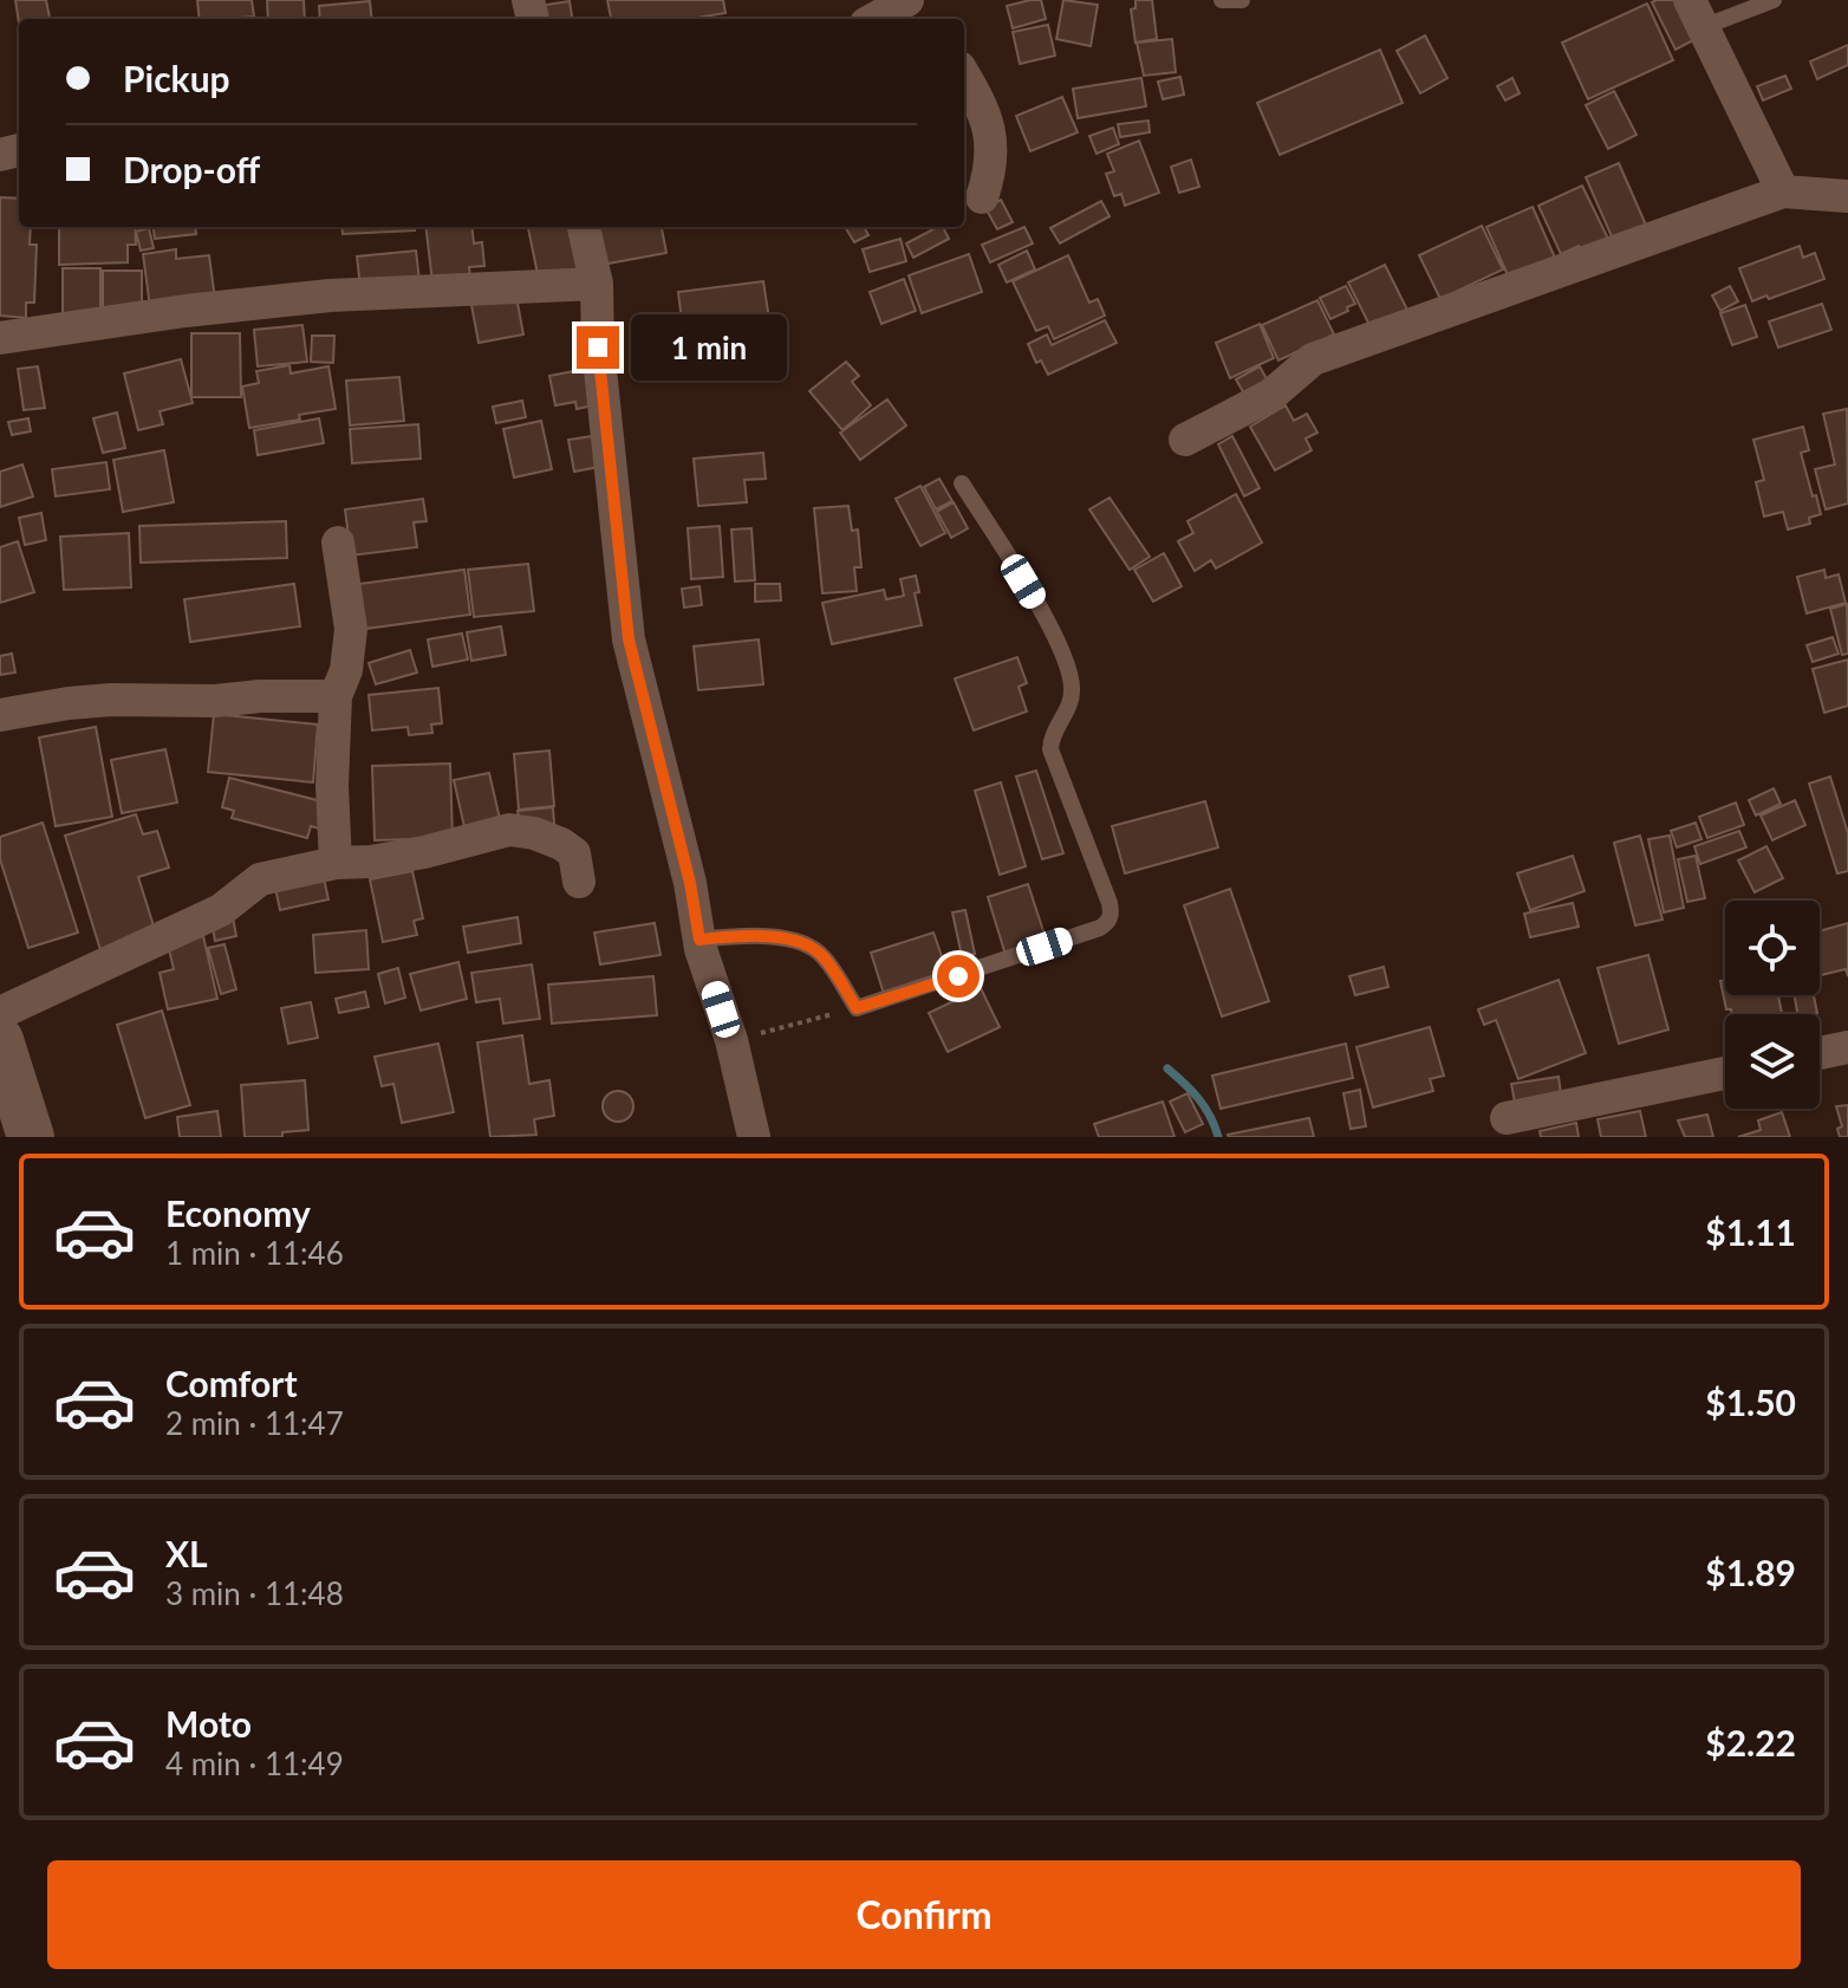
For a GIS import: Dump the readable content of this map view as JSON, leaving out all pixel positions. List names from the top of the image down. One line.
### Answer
{"page":{"banner":["Pickup","Drop-off"],"bubble":"1 min","list":[{"name":"Economy","note":"1 min · 11:46","value":"$1.11"},{"name":"Comfort","note":"2 min · 11:47","value":"$1.50"},{"name":"XL","note":"3 min · 11:48","value":"$1.89"},{"name":"Moto","note":"4 min · 11:49","value":"$2.22"}],"buttons":"Confirm"}}
